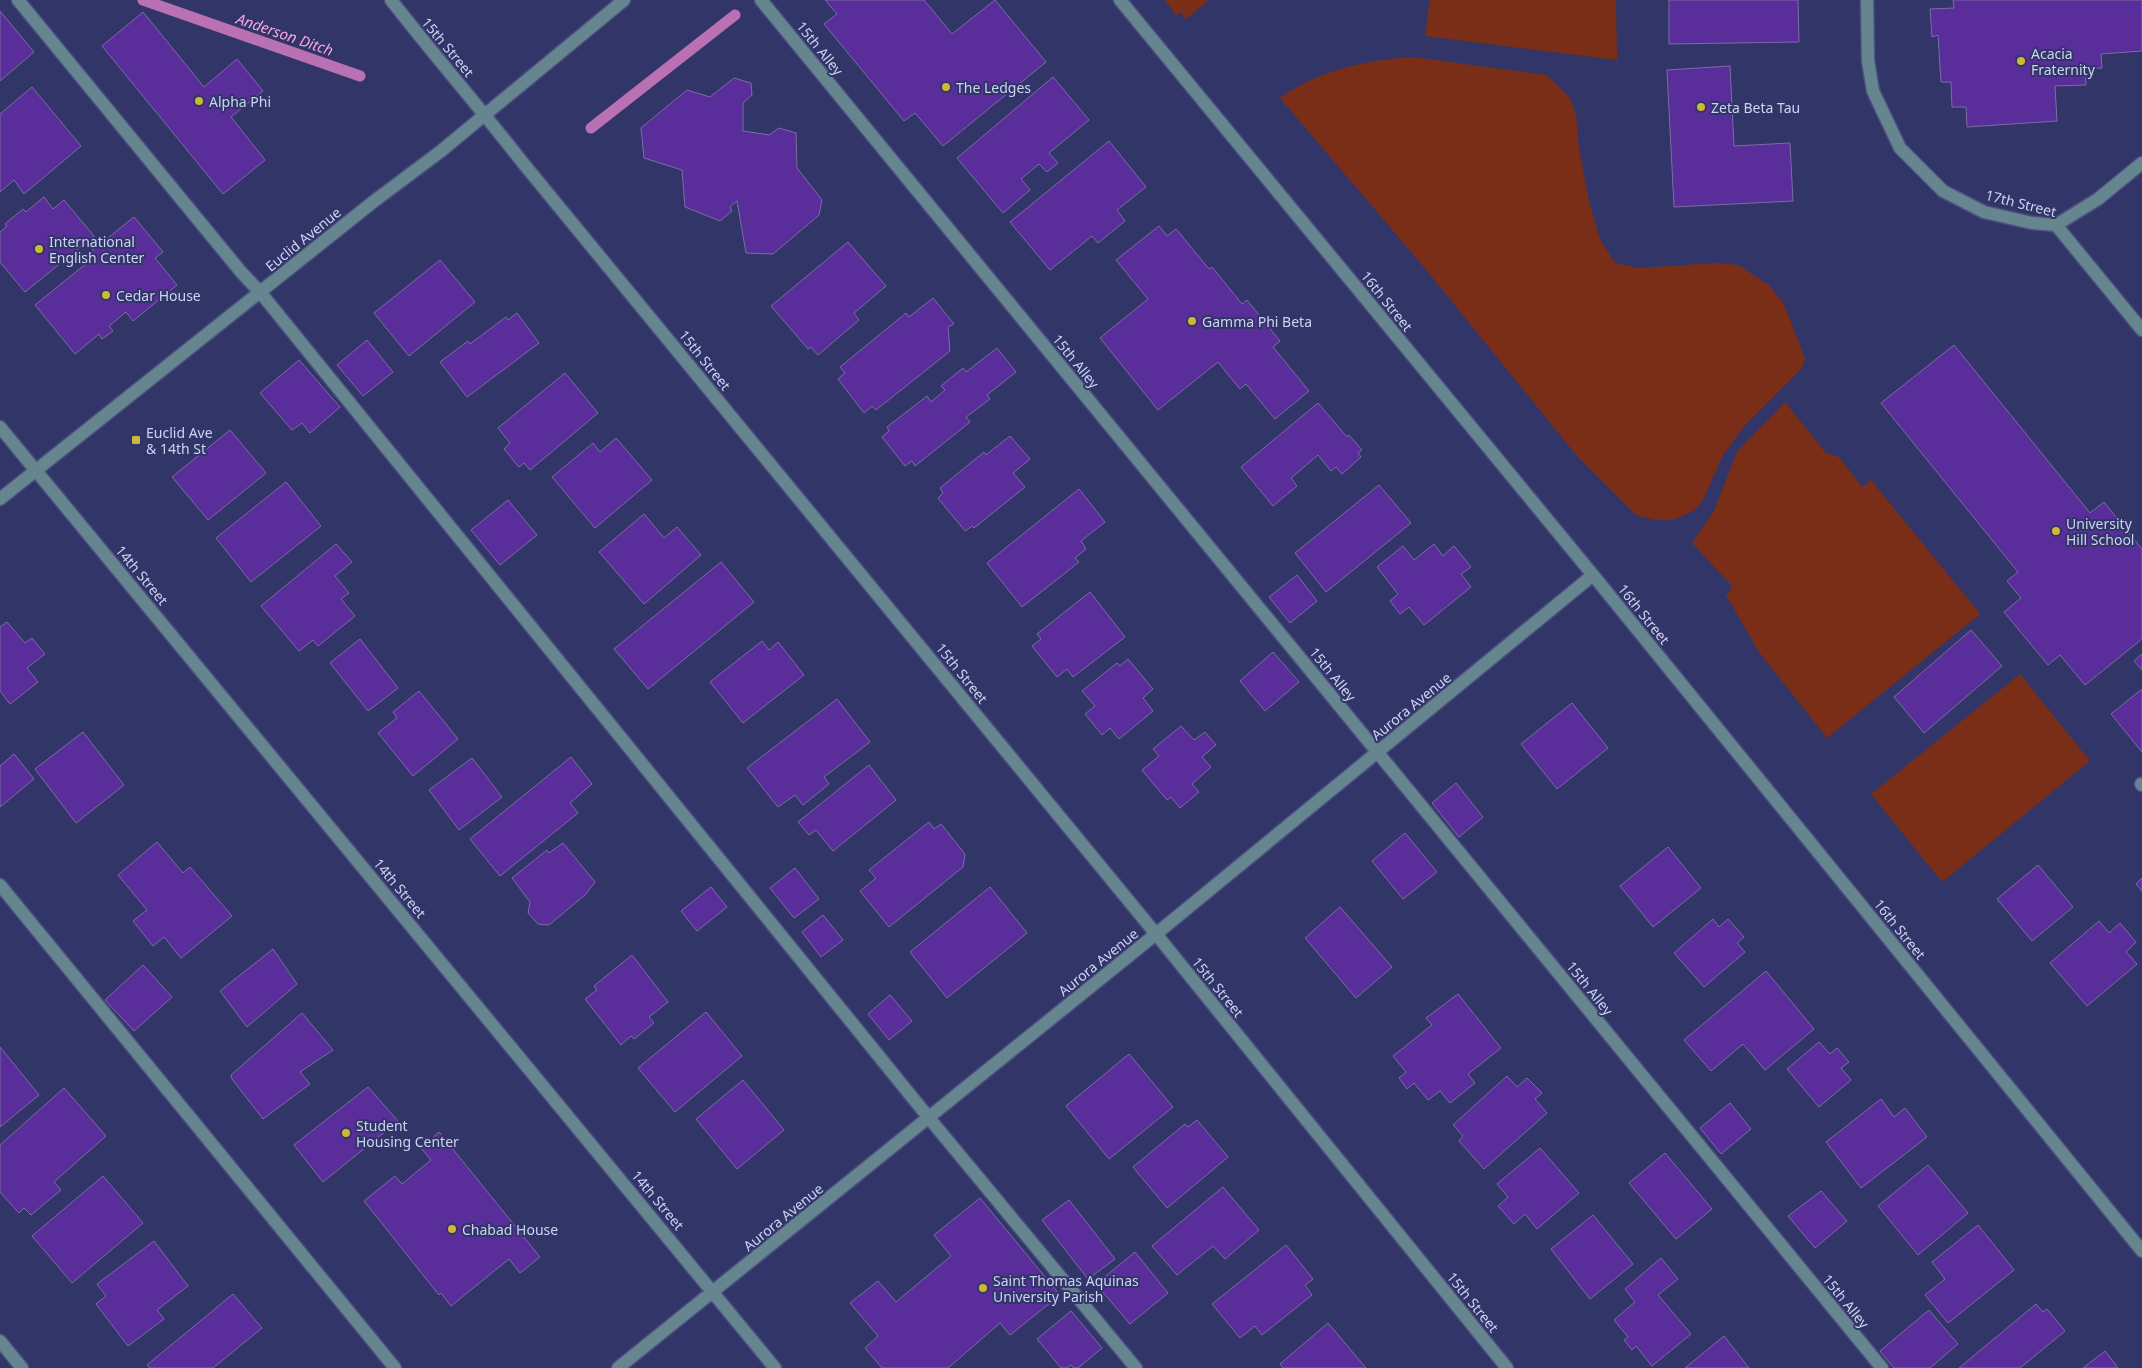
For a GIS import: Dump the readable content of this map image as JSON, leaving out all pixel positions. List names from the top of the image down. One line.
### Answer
{"streets":{"street":["15th Street","15th Alley","17th Street","Euclid Avenue","16th Street","14th Street","Aurora Avenue"]},"crossings":[["15th Street","Euclid Avenue"],["15th Street","Aurora Avenue"],["15th Alley","Aurora Avenue"],["Euclid Avenue","14th Street"],["16th Street","Aurora Avenue"],["14th Street","Aurora Avenue"]],"water":["Anderson Ditch"],"places":{"other":["Acacia Fraternity","The Ledges","Alpha Phi","Zeta Beta Tau","International English Center","Cedar House","Gamma Phi Beta","University Hill School","Student Housing Center","Chabad House","Saint Thomas Aquinas University Parish"],"transit":["Euclid Ave & 14th St"]}}
